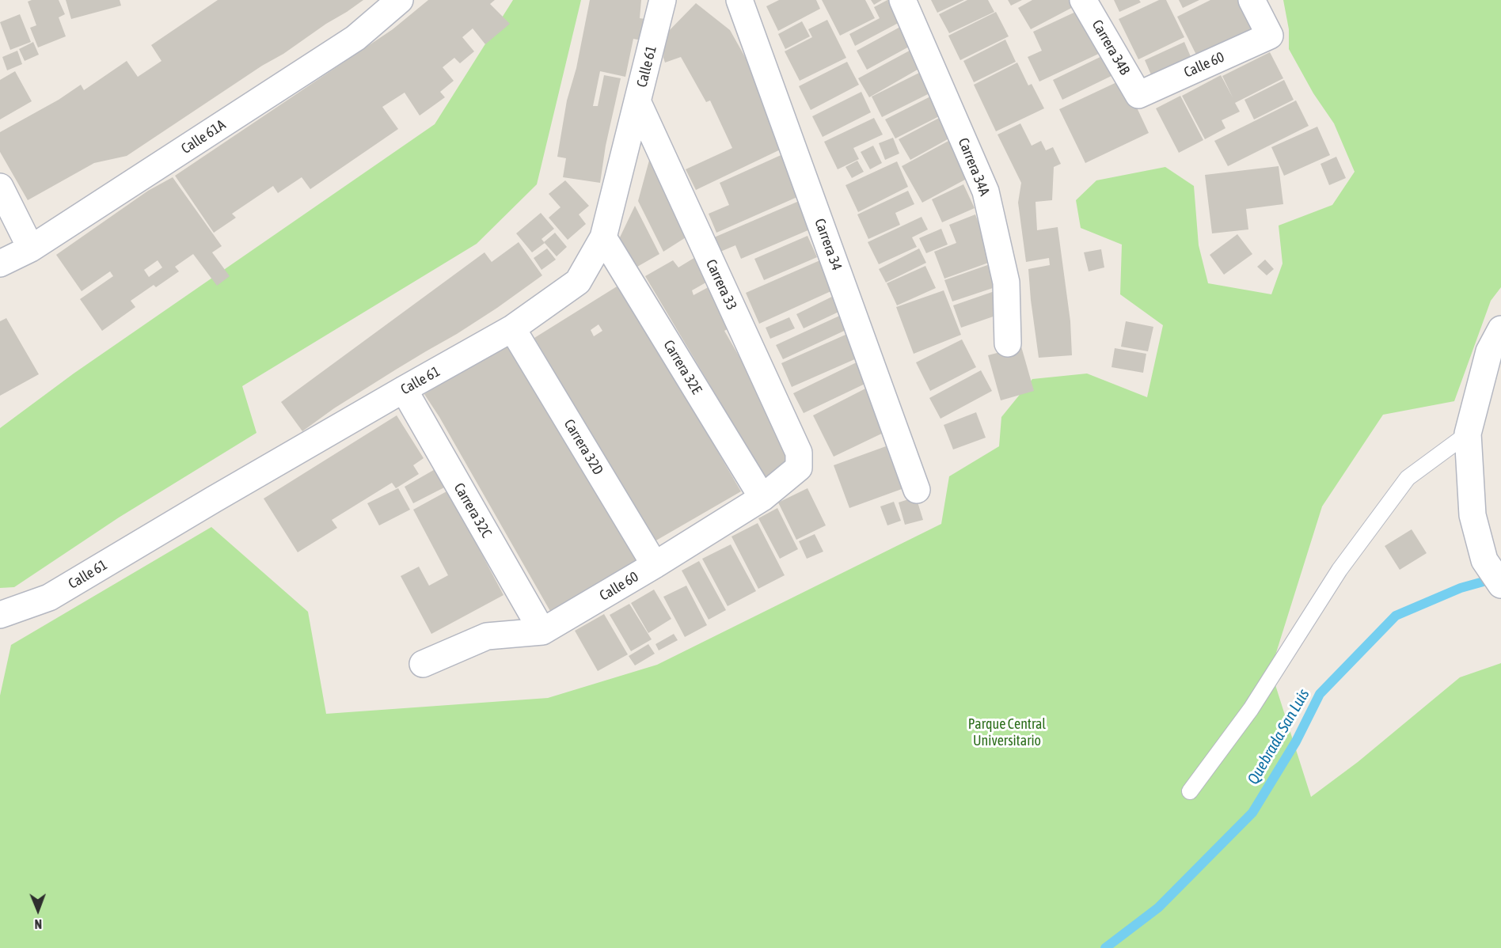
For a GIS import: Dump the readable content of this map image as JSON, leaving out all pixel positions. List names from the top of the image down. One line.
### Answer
{"streets":{"street":["Carrera 34B","Calle 60","Calle 61","Calle 61A","Carrera 34A","Carrera 34","Carrera 33","Carrera 32E","Carrera 32D","Carrera 32C"]},"crossings":[["Carrera 34B","Calle 60"],["Calle 60","Carrera 33"],["Calle 60","Carrera 32E"],["Calle 60","Carrera 32D"],["Calle 60","Carrera 32C"],["Calle 61","Carrera 33"],["Calle 61","Carrera 32E"],["Calle 61","Carrera 32D"],["Calle 61","Carrera 32C"]],"water":["Quebrada San Luis"],"parks":["Parque Central Universitario"],"north":"bottom"}
